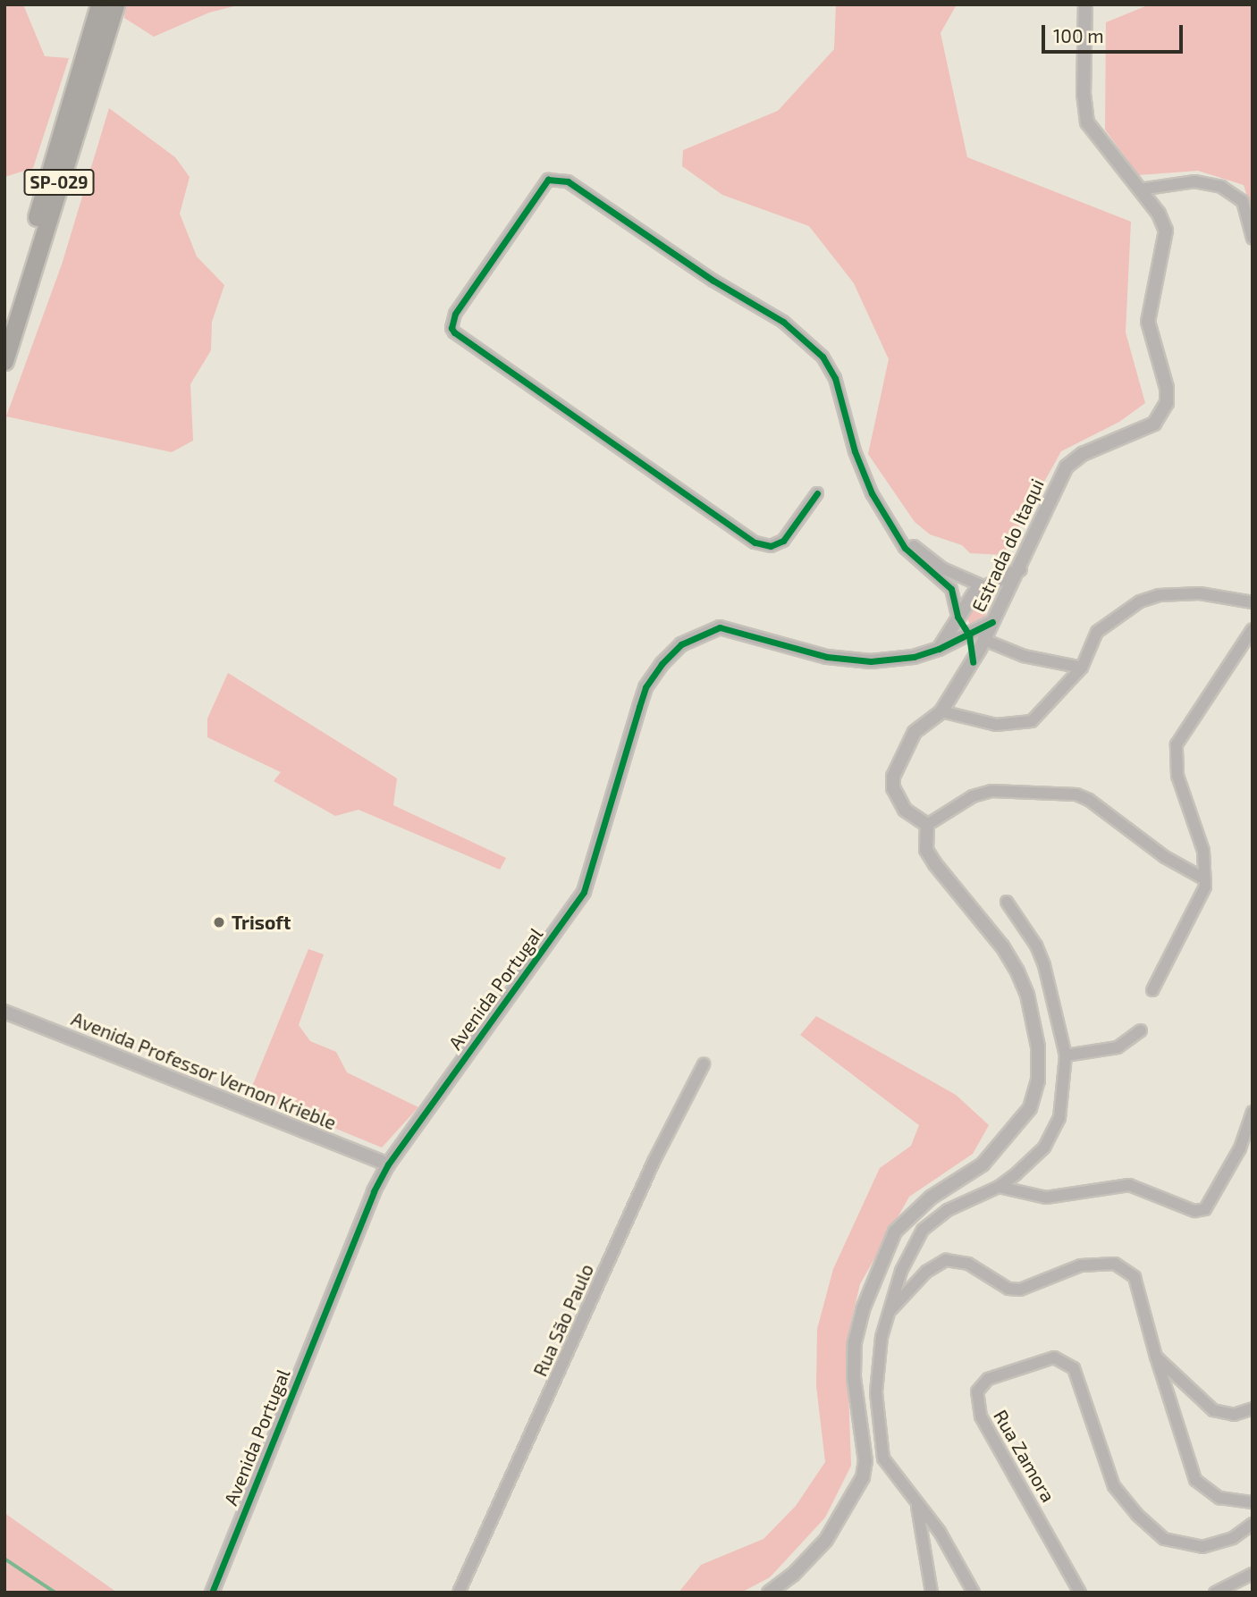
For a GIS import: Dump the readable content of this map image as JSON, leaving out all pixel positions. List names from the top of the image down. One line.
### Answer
{"streets":{"highway":["SP-029"],"street":["Estrada do Itaqui","Avenida Portugal","Avenida Professor Vernon Krieble","Rua São Paulo","Rua Zamora"]},"crossings":[["Estrada do Itaqui","Avenida Portugal"],["Avenida Portugal","Avenida Professor Vernon Krieble"]],"places":["Trisoft"],"scale_bar":"100 m"}
